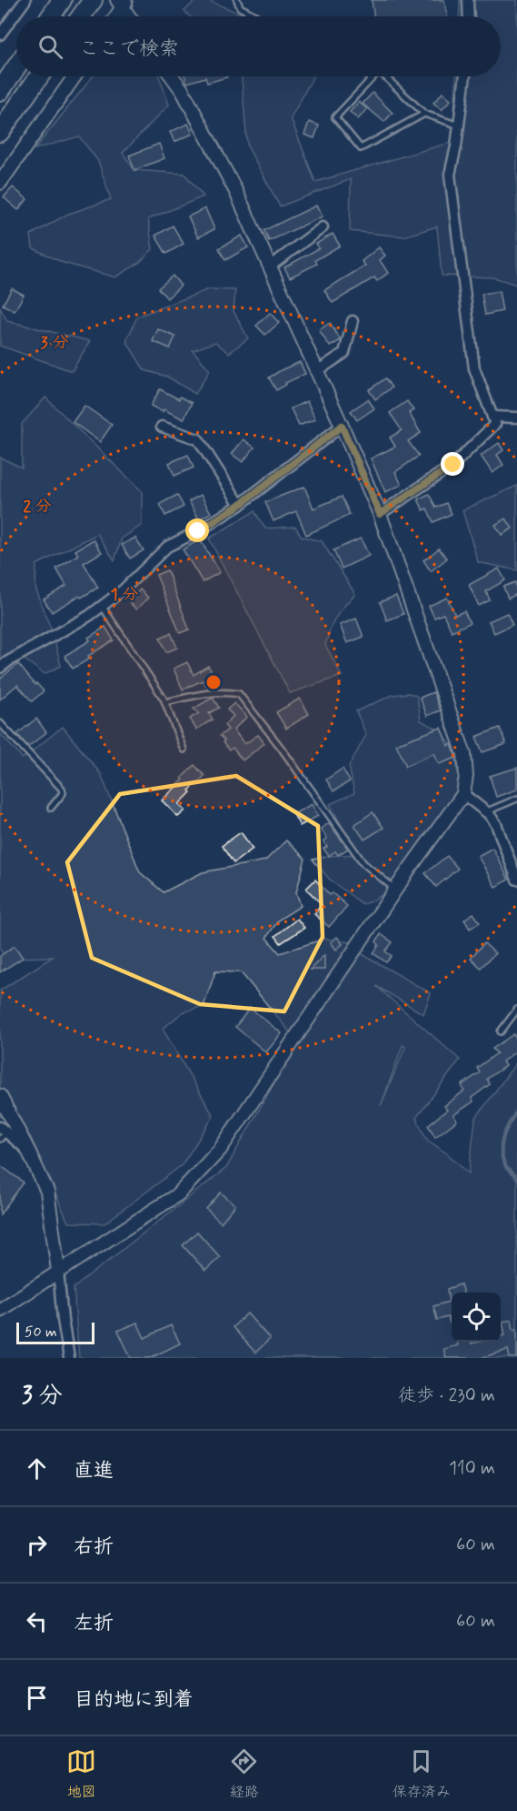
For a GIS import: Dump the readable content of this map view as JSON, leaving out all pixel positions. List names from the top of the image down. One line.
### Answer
{"scale_bar":"50 m","page":{"search":"ここで検索","scale":"50 m","heading":["3 分","徒歩 · 230 m"],"list":[["直進","110 m"],["右折","60 m"],["左折","60 m"],"目的地に到着"],"nav":["地図","経路","保存済み"]},"rings":["3 分","2 分","1 分"]}
